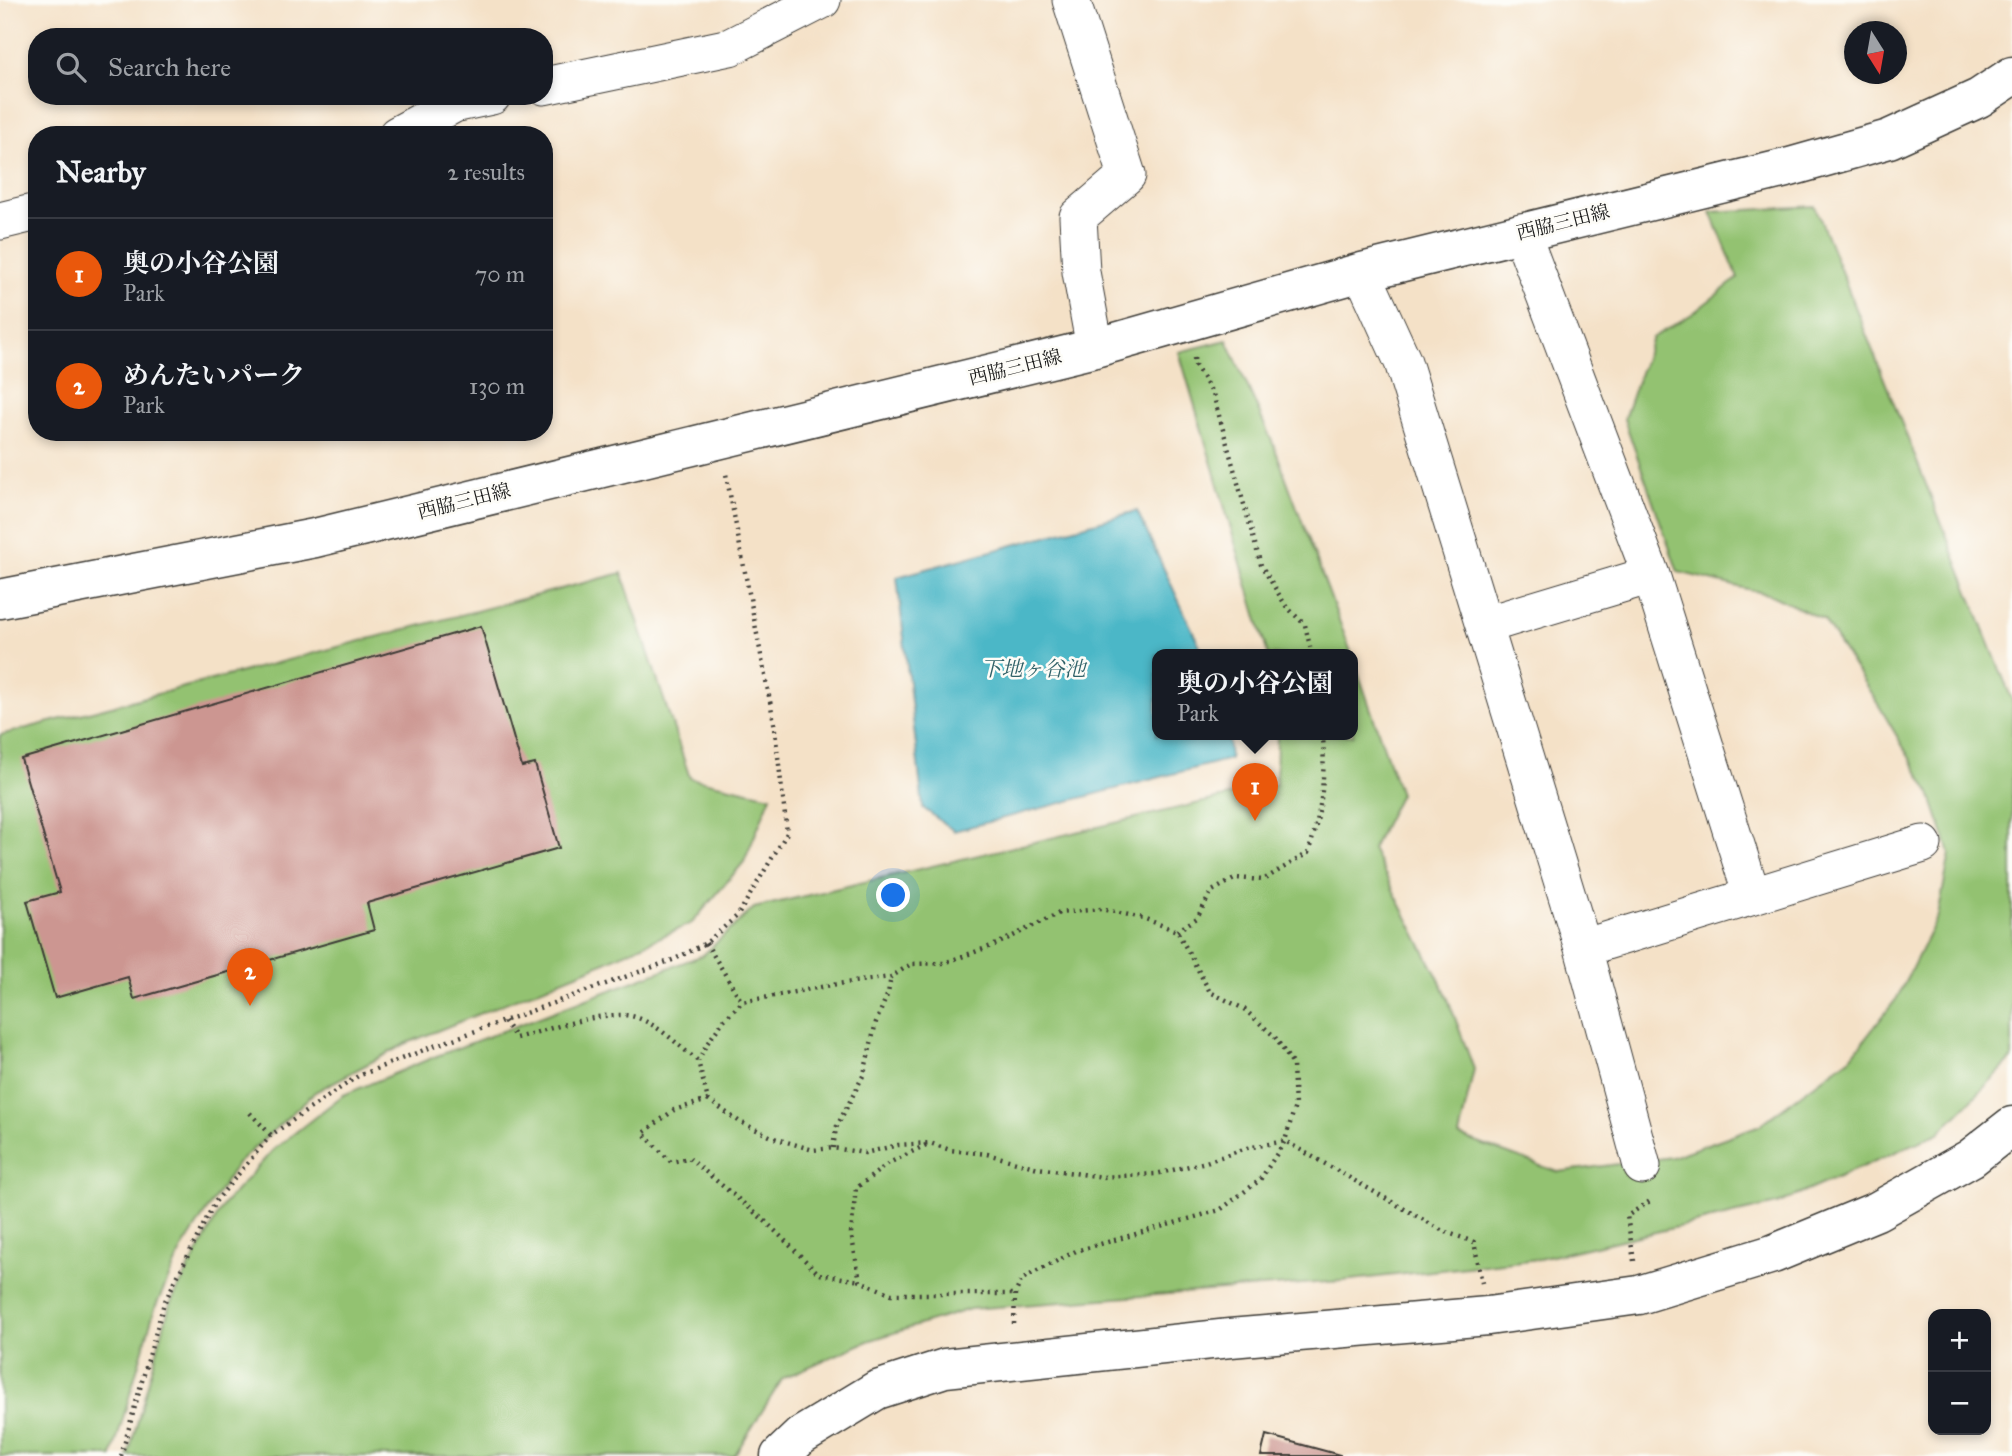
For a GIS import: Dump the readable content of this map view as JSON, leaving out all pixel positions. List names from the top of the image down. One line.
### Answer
{"streets":{"main road":["西脇三田線"]},"water":["下地ヶ谷池"],"north":"bottom","page":{"search":"Search here","heading":["Nearby","2 results"],"list":[{"mark":"1","name":"奥の小谷公園","note":"Park","value":"70 m"},{"mark":"2","name":"めんたいパーク","note":"Park","value":"130 m"}],"popup":["奥の小谷公園","Park"],"pins":["1","2"],"map_buttons":["+","−"]}}
